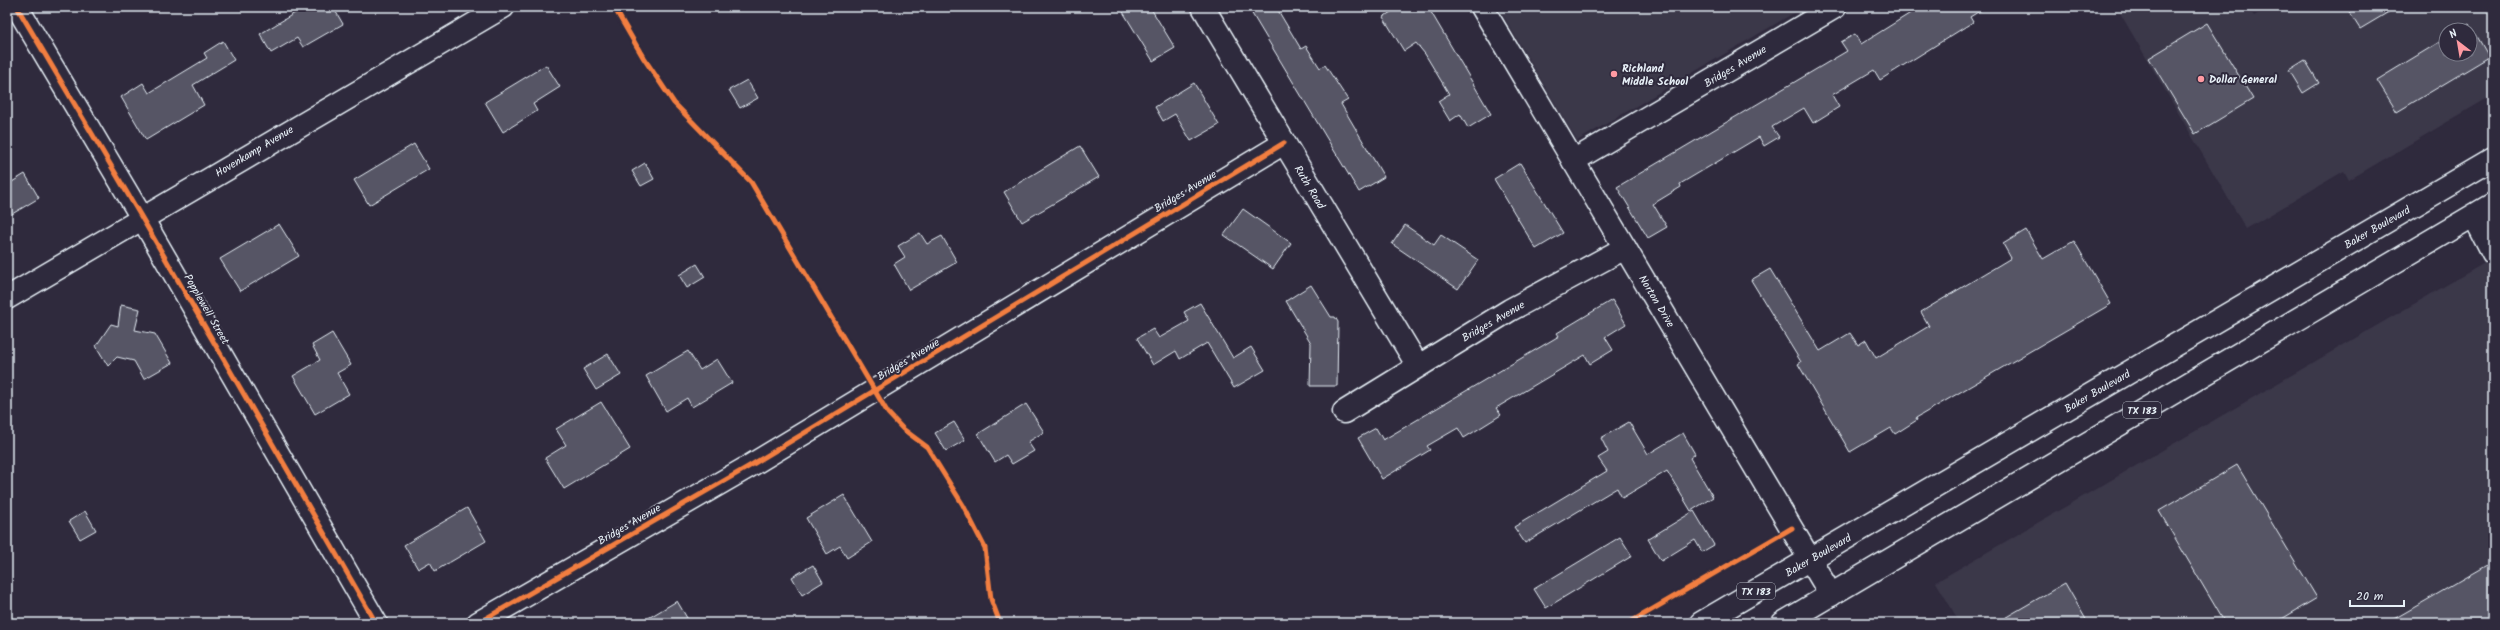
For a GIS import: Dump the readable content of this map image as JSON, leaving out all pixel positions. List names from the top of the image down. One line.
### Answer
{"streets":{"street":["Bridges Avenue","Hovenkamp Avenue","Ruth Road","Baker Boulevard","Norton Drive","Popplewell Street","TX 183"]},"crossings":[["Bridges Avenue","Ruth Road"],["Bridges Avenue","Norton Drive"],["Hovenkamp Avenue","Popplewell Street"],["Baker Boulevard","Norton Drive"],["Norton Drive","TX 183"]],"places":["Richland Middle School","Dollar General"],"scale_bar":"20 m","north":"top left"}
